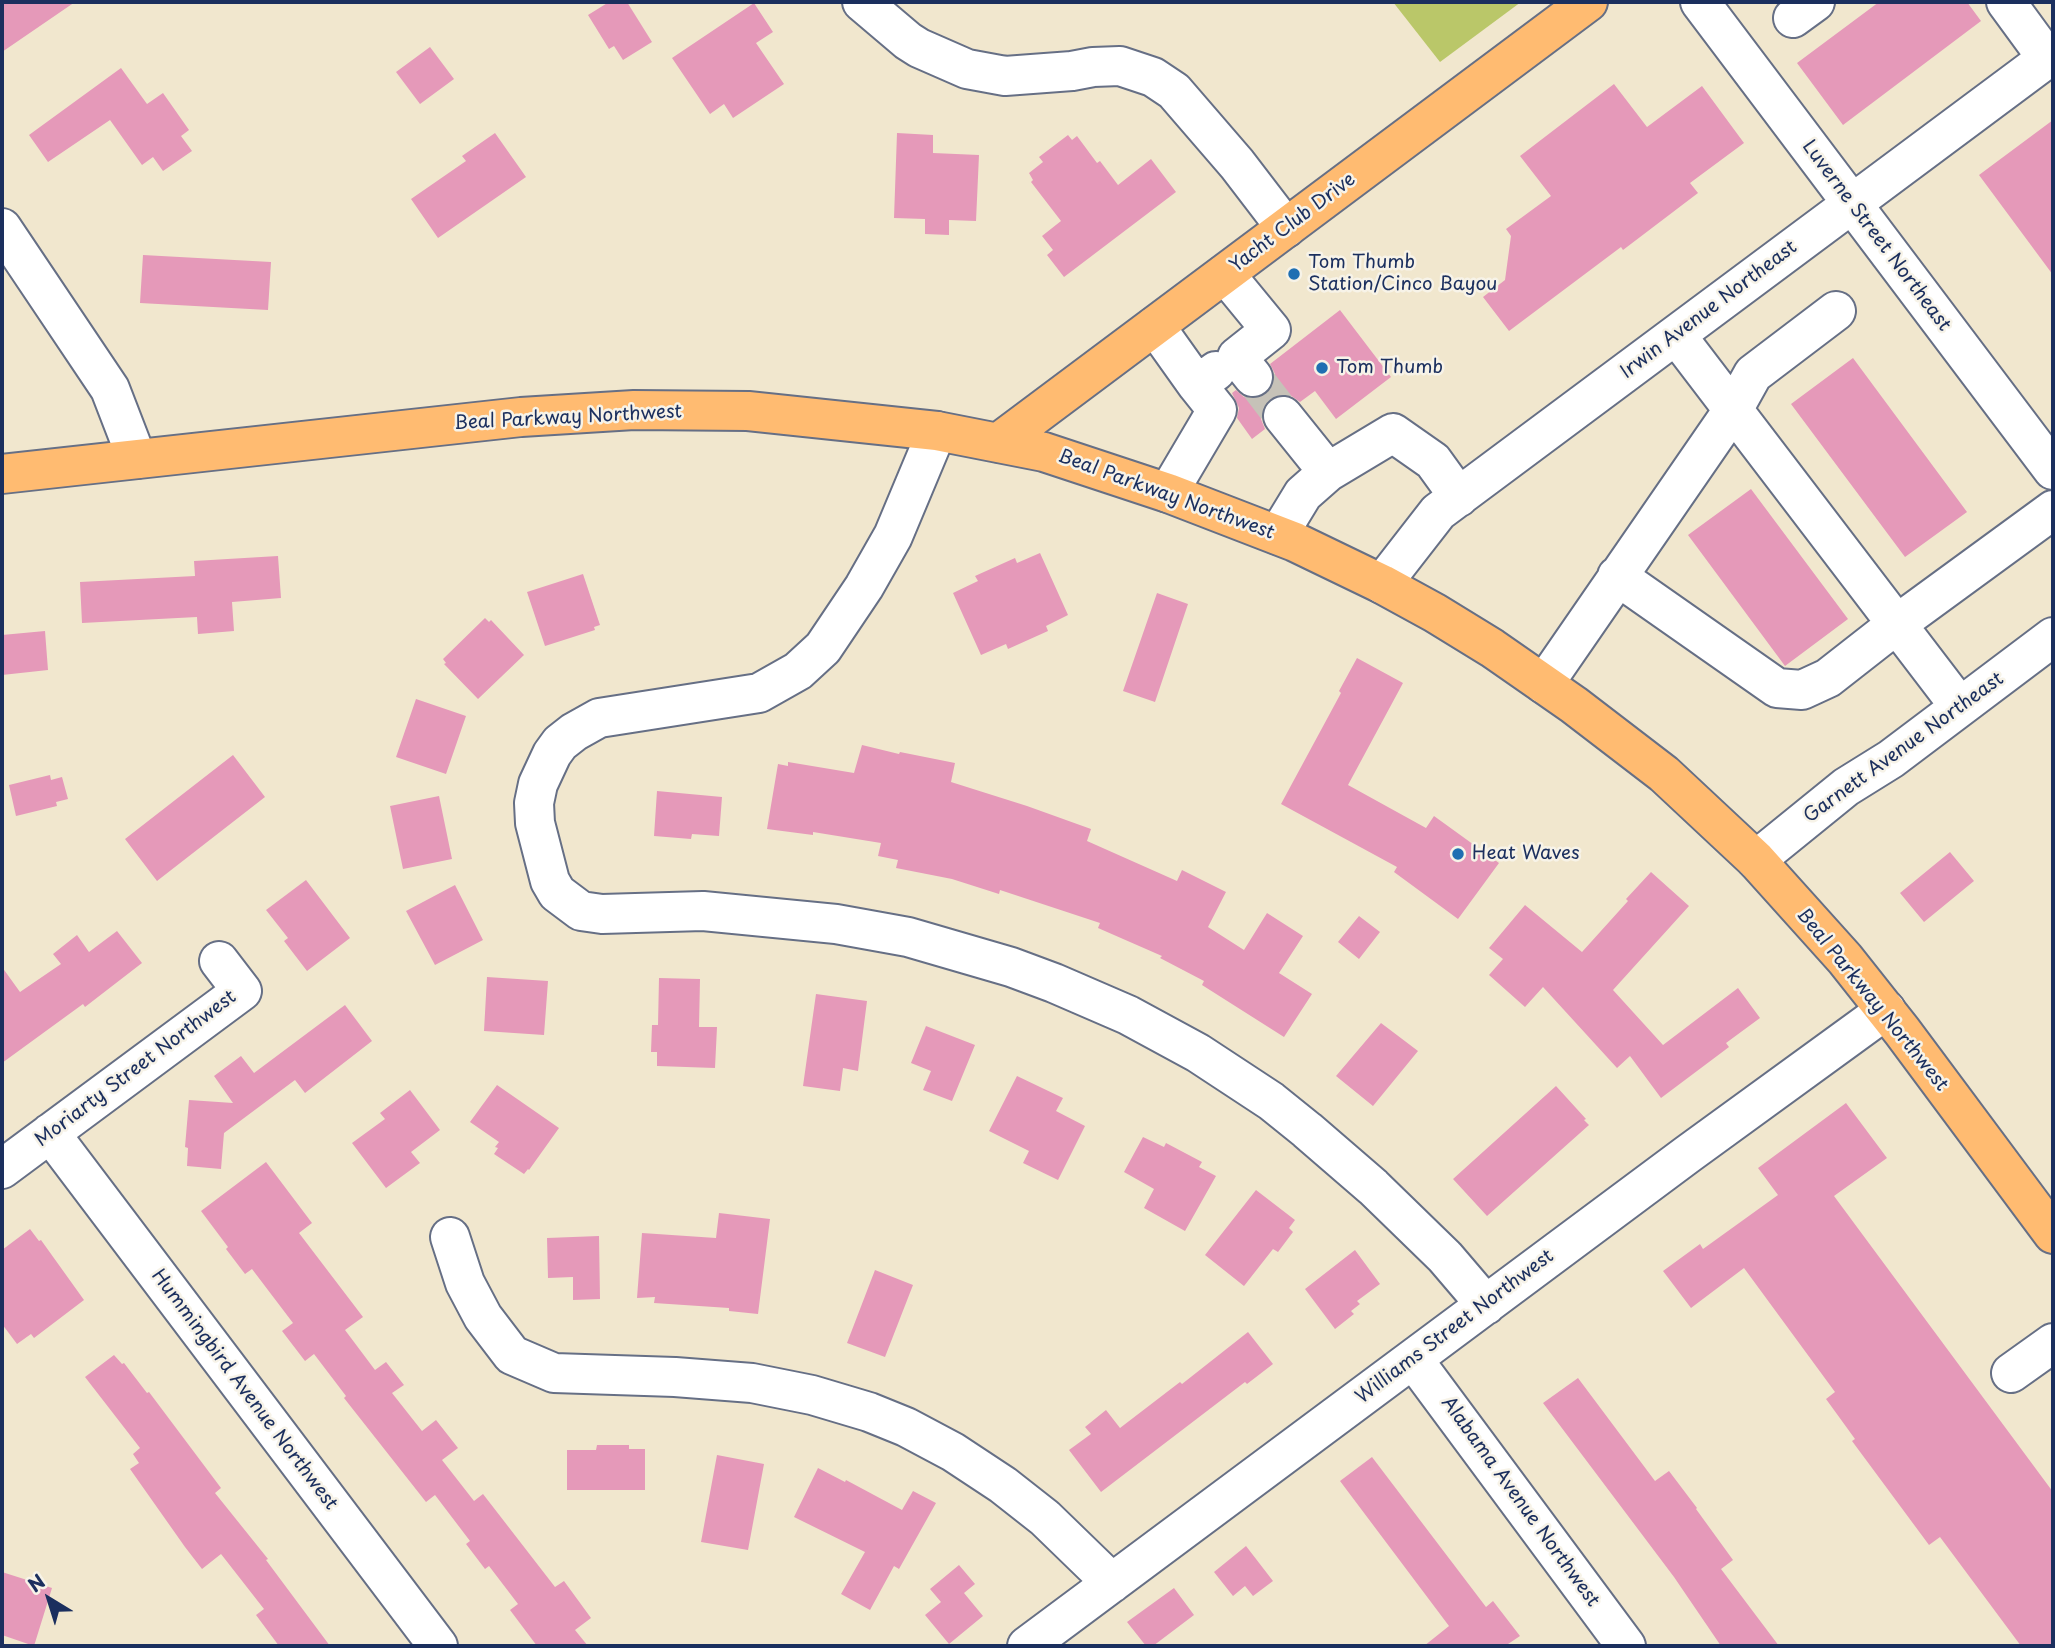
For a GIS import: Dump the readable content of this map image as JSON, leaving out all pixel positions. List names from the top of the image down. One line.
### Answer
{"streets":{"main road":["Yacht Club Drive","Beal Parkway Northwest"],"street":["Luverne Street Northeast","Irwin Avenue Northeast","Garnett Avenue Northeast","Moriarty Street Northwest","Williams Street Northwest","Hummingbird Avenue Northwest","Alabama Avenue Northwest"]},"crossings":[["Yacht Club Drive","Beal Parkway Northwest"],["Luverne Street Northeast","Irwin Avenue Northeast"],["Irwin Avenue Northeast","Beal Parkway Northwest"],["Beal Parkway Northwest","Garnett Avenue Northeast"],["Beal Parkway Northwest","Williams Street Northwest"],["Moriarty Street Northwest","Hummingbird Avenue Northwest"],["Williams Street Northwest","Alabama Avenue Northwest"]],"places":["Tom Thumb Station/Cinco Bayou","Tom Thumb","Heat Waves"],"north":"top left"}
